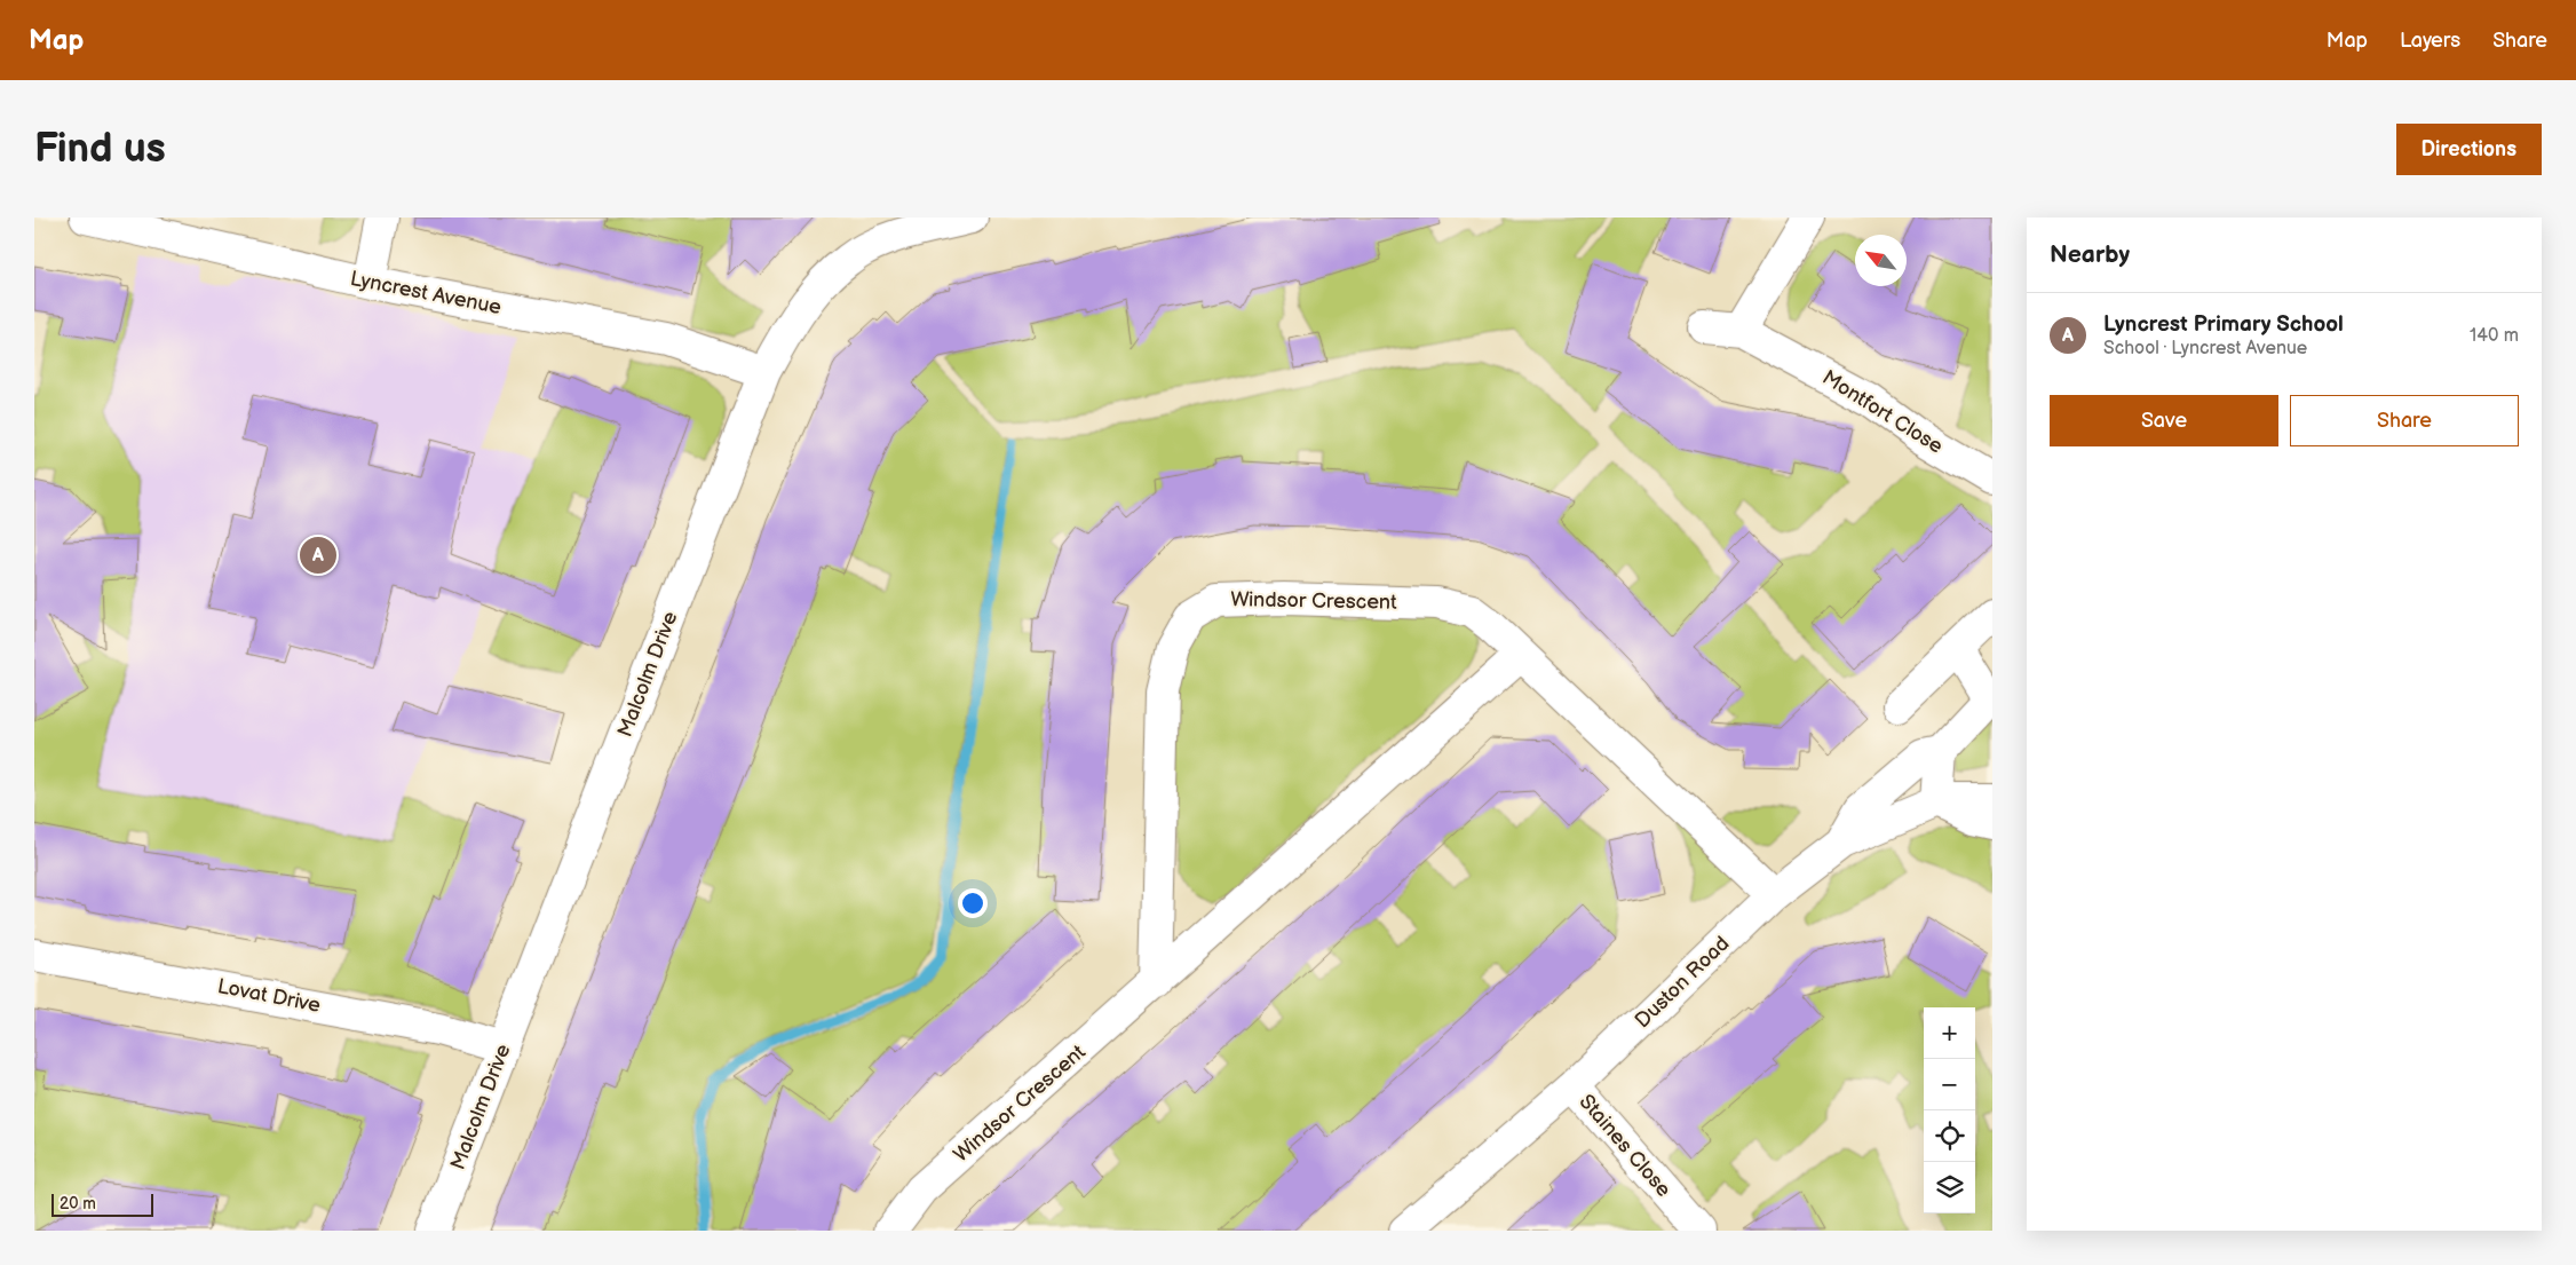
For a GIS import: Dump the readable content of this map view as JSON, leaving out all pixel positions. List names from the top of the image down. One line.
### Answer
{"streets":{"street":["Lyncrest Avenue","Montfort Close","Windsor Crescent","Malcolm Drive","Duston Road","Lovat Drive","Staines Close"]},"crossings":[["Lyncrest Avenue","Malcolm Drive"],["Windsor Crescent","Duston Road"],["Malcolm Drive","Lovat Drive"],["Duston Road","Staines Close"]],"scale_bar":"20 m","north":"top left","page":{"header":"Map","nav":["Map","Layers","Share"],"buttons":["Directions",["Save","Share"]],"title":"Find us","heading":"Nearby","list":[{"mark":"A","name":"Lyncrest Primary School","note":"School · Lyncrest Avenue","value":"140 m"}],"pins":"A","map_buttons":["+","−"],"scale":"20 m"}}
